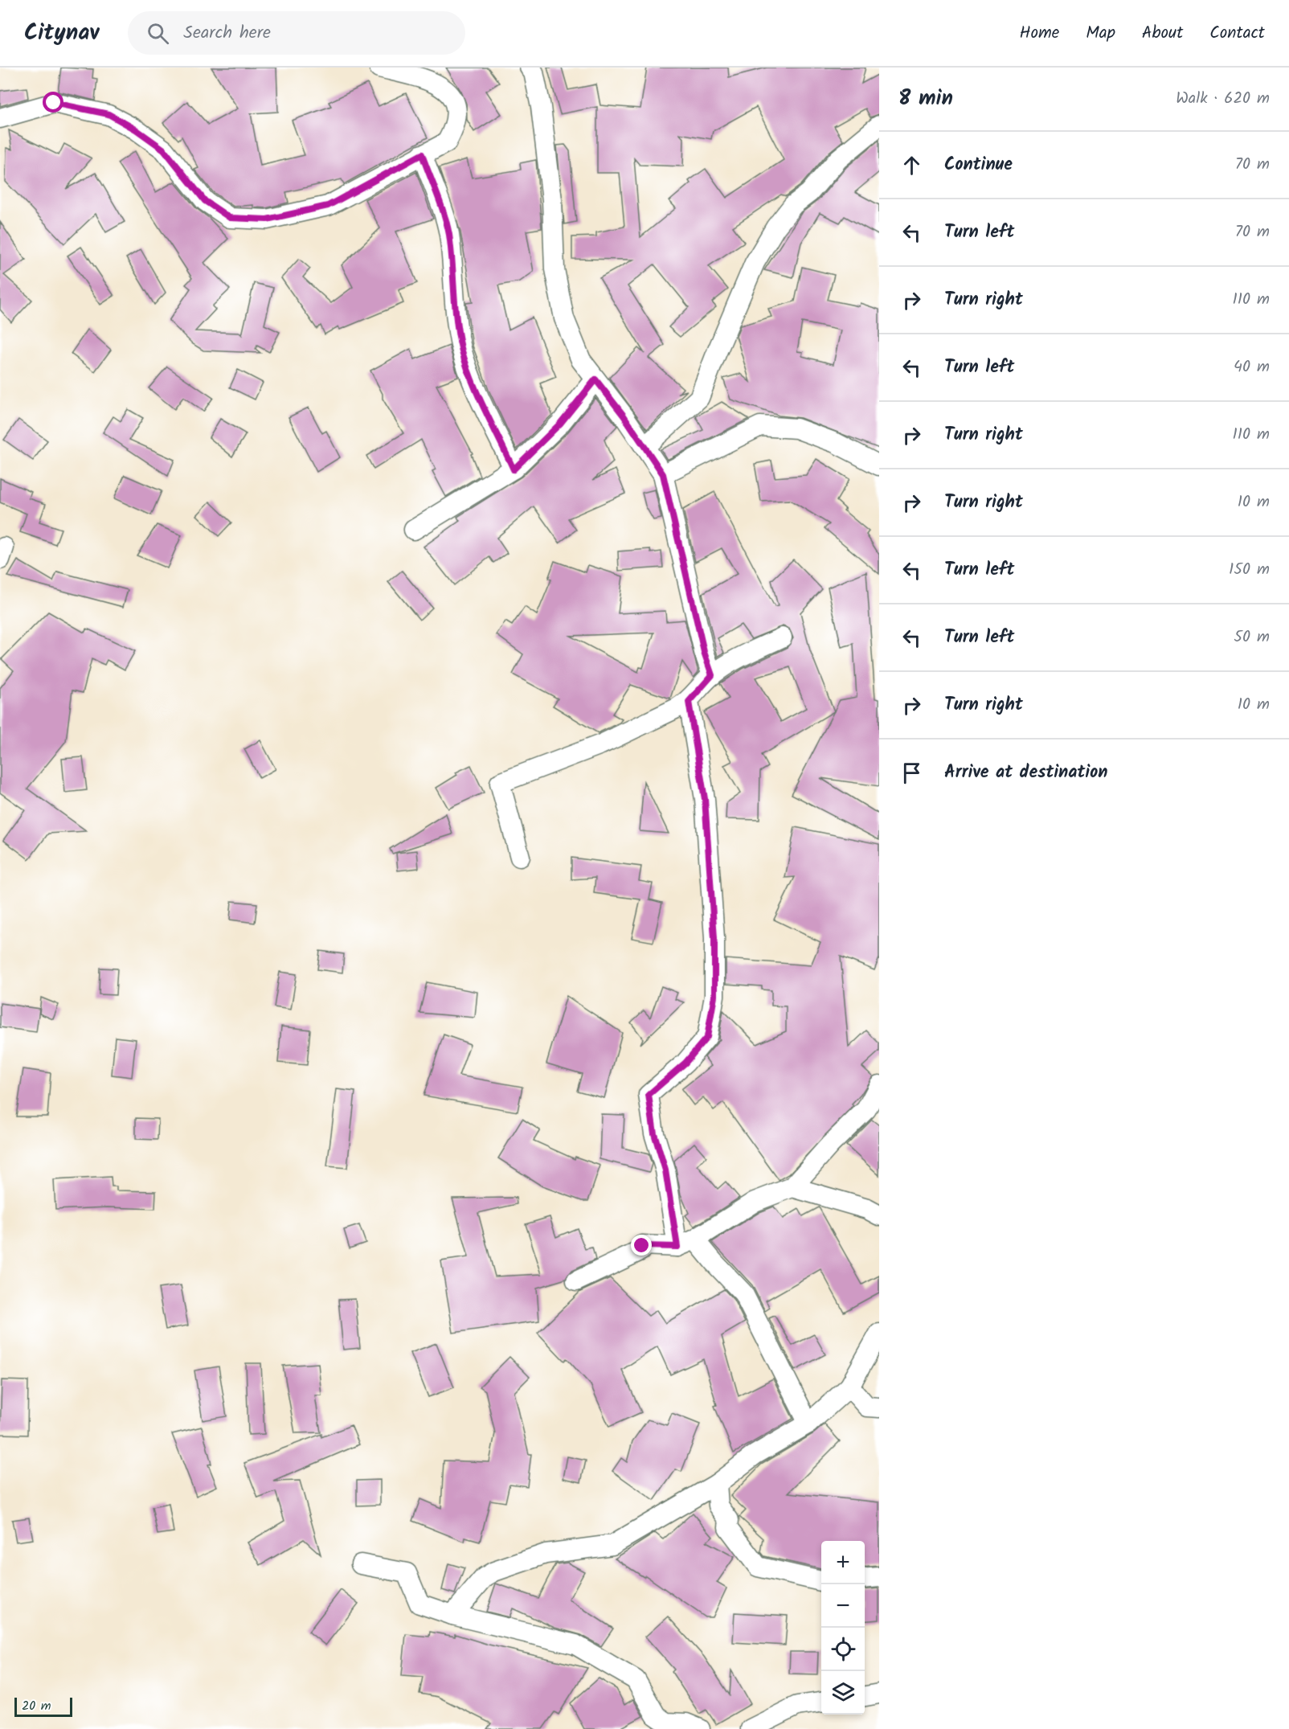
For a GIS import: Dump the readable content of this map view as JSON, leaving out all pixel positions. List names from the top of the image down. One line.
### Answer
{"scale_bar":"20 m","page":{"header":"Citynav","search":"Search here","nav":["Home","Map","About","Contact"],"heading":["8 min","Walk · 620 m"],"list":[["Continue","70 m"],["Turn left","70 m"],["Turn right","110 m"],["Turn left","40 m"],["Turn right","110 m"],["Turn right","10 m"],["Turn left","150 m"],["Turn left","50 m"],["Turn right","10 m"],"Arrive at destination"],"map_buttons":["+","−"],"scale":"20 m"}}
